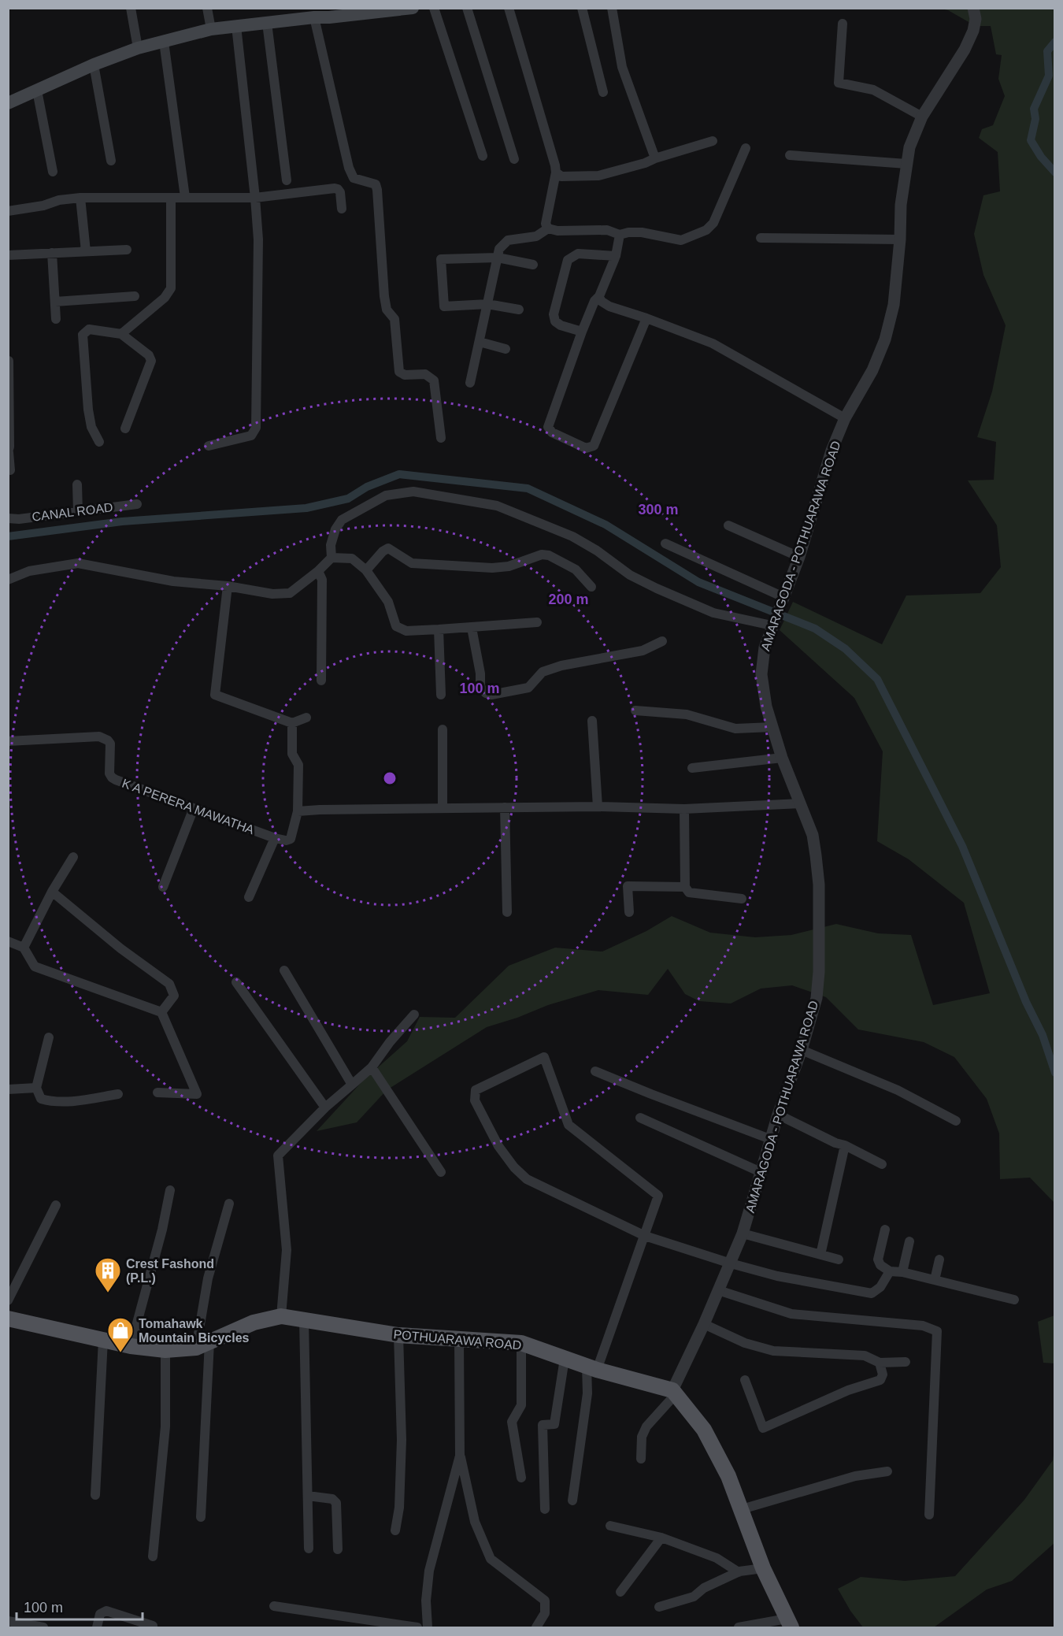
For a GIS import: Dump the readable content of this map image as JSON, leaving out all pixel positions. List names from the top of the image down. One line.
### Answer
{"streets":{"main road":["POTHUARAWA ROAD"],"street":["CANAL ROAD","AMARAGODA - POTHUARAWA ROAD","K A PERERA MAWATHA"]},"crossings":[["AMARAGODA - POTHUARAWA ROAD","POTHUARAWA ROAD"]],"places":{"building":["Crest Fashond (P.L.)"],"shop":["Tomahawk Mountain Bicycles"]},"scale_bar":"100 m","rings":["300 m","200 m","100 m"]}
